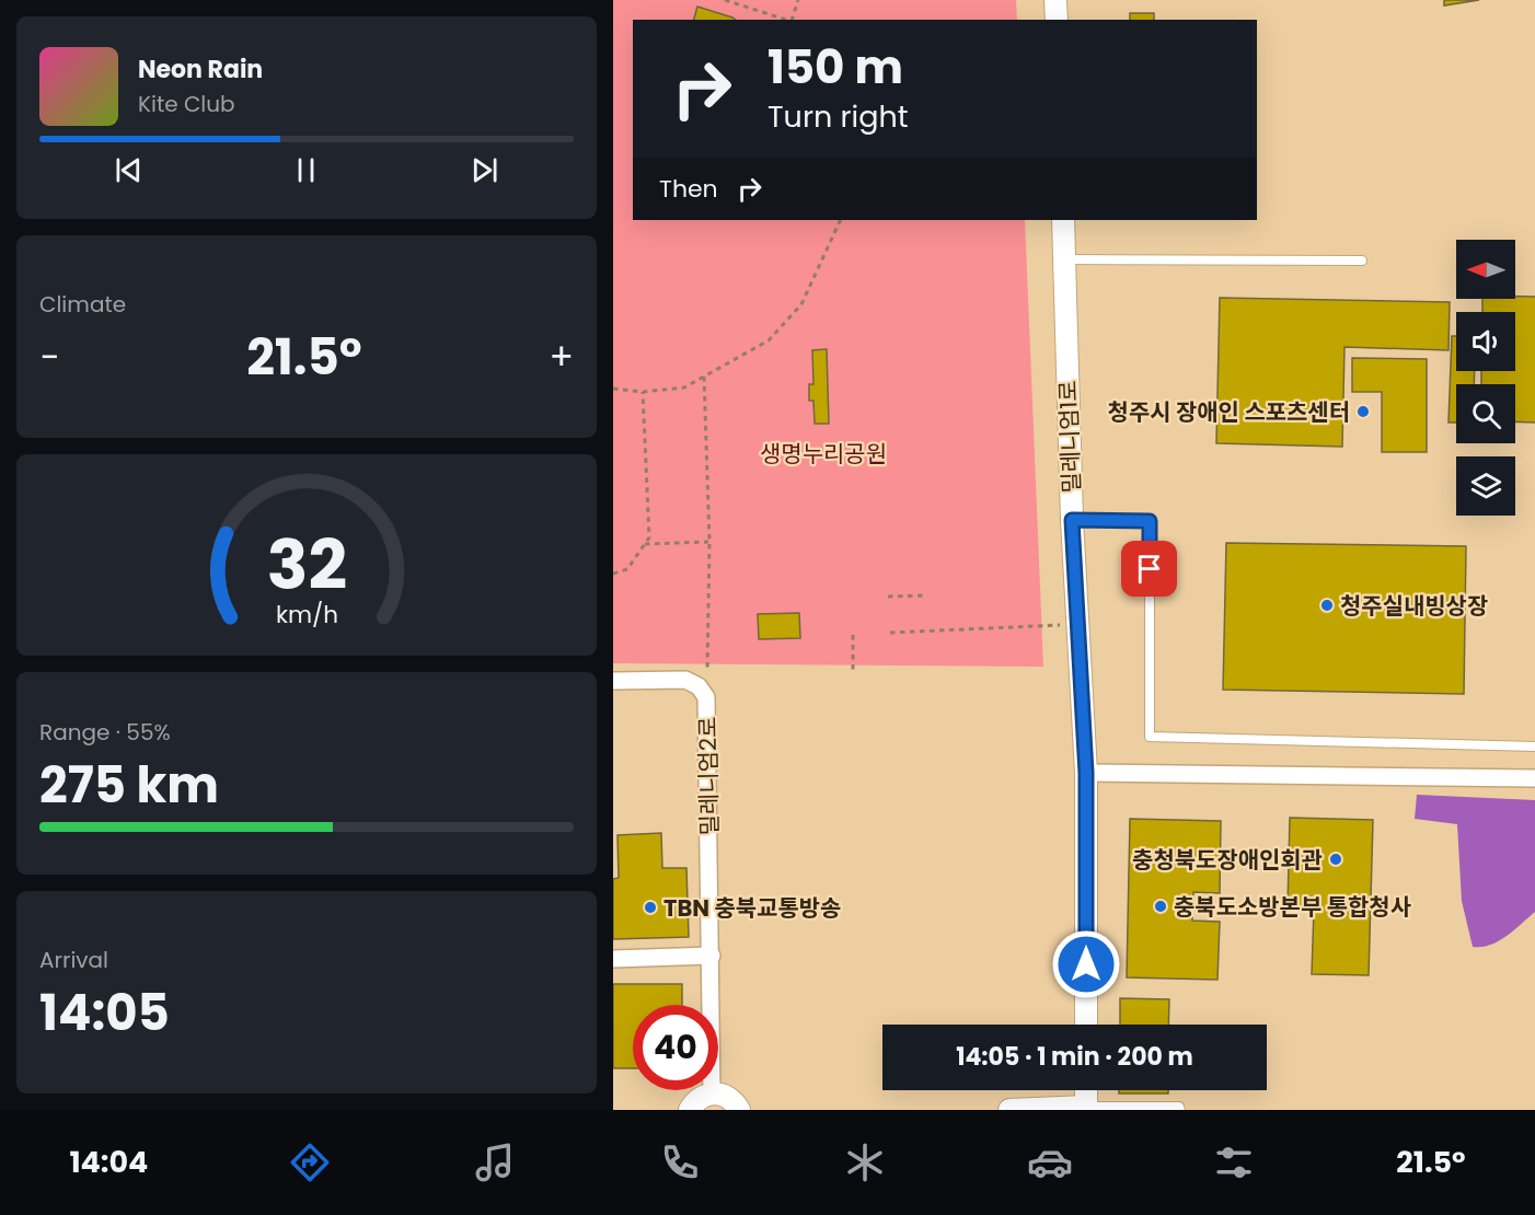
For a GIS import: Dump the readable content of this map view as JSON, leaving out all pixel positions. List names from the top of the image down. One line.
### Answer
{"streets":{"street":["밀레니엄1로","밀레니엄2로"]},"parks":["생명누리공원"],"places":["청주시 장애인 스포츠센터","청주실내빙상장","충청북도장애인회관","충북도소방본부 통합청사","TBN 충북교통방송"],"north":"left","page":{"turn":["150 m","Turn right"],"song":["Neon Rain","Kite Club"],"then":"Then","tile":["Climate",["Range · 55%","275 km"],["Arrival","14:05"]],"heat":["−","21.5°","+"],"limit":"40","trip":"14:05 · 1 min · 200 m","tabs":["14:04","21.5°"],"gauge":["32","km/h"]}}
